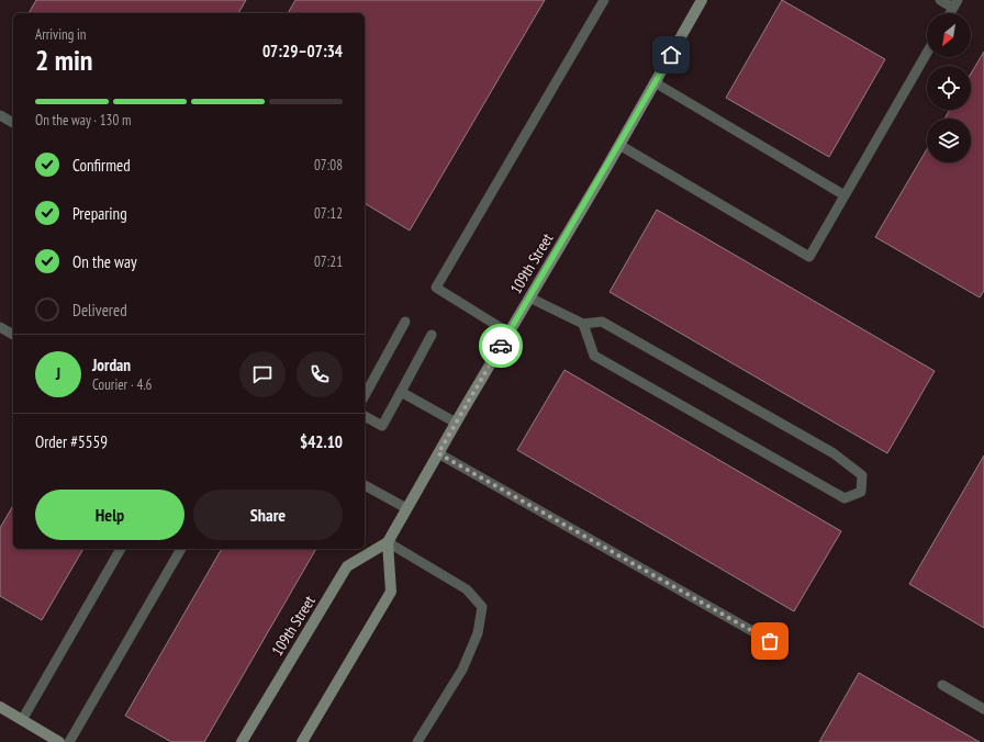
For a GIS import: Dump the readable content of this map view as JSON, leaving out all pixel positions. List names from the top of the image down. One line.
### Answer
{"streets":{"street":["109th Street"]},"north":"bottom left","page":{"heading":["2 min","Arriving in","07:29–07:34"],"panel":["Jordan","Courier · 4.6","Order #5559","$42.10"],"bar":"On the way · 130 m","list":[["Confirmed","07:08"],["Preparing","07:12"],["On the way","07:21"],"Delivered"],"round":"J","buttons":["Help","Share"]}}
